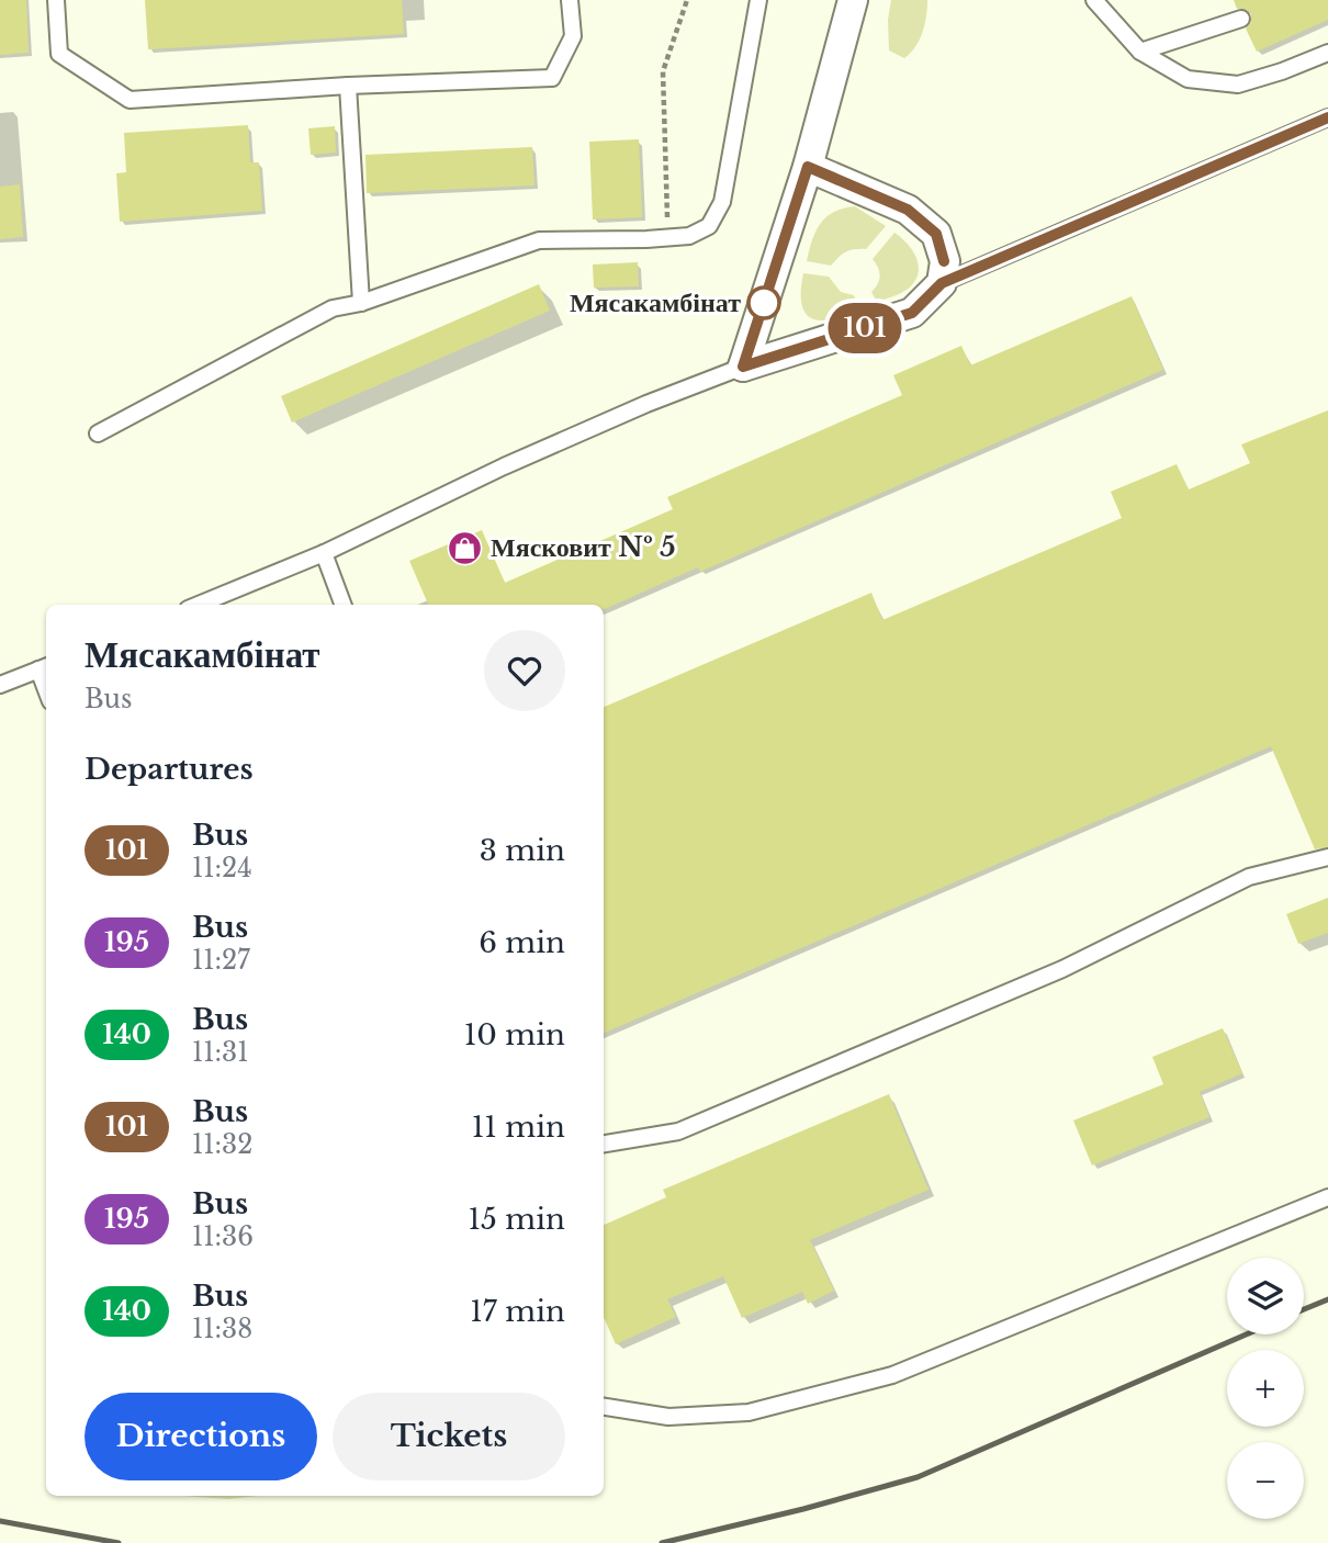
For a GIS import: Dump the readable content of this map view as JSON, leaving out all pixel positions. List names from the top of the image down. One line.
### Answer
{"places":{"other":["Мясакамбінат"],"shop":["Мясковит № 5"]},"lines":["bus line 101"],"page":{"on_map":"101","heading":[["Мясакамбінат","Bus"],"Departures"],"list":[{"mark":"101","name":"Bus","note":"11:24","value":"3 min"},{"mark":"195","name":"Bus","note":"11:27","value":"6 min"},{"mark":"140","name":"Bus","note":"11:31","value":"10 min"},{"mark":"101","name":"Bus","note":"11:32","value":"11 min"},{"mark":"195","name":"Bus","note":"11:36","value":"15 min"},{"mark":"140","name":"Bus","note":"11:38","value":"17 min"}],"map_buttons":["+","−"],"buttons":["Directions","Tickets"]}}
